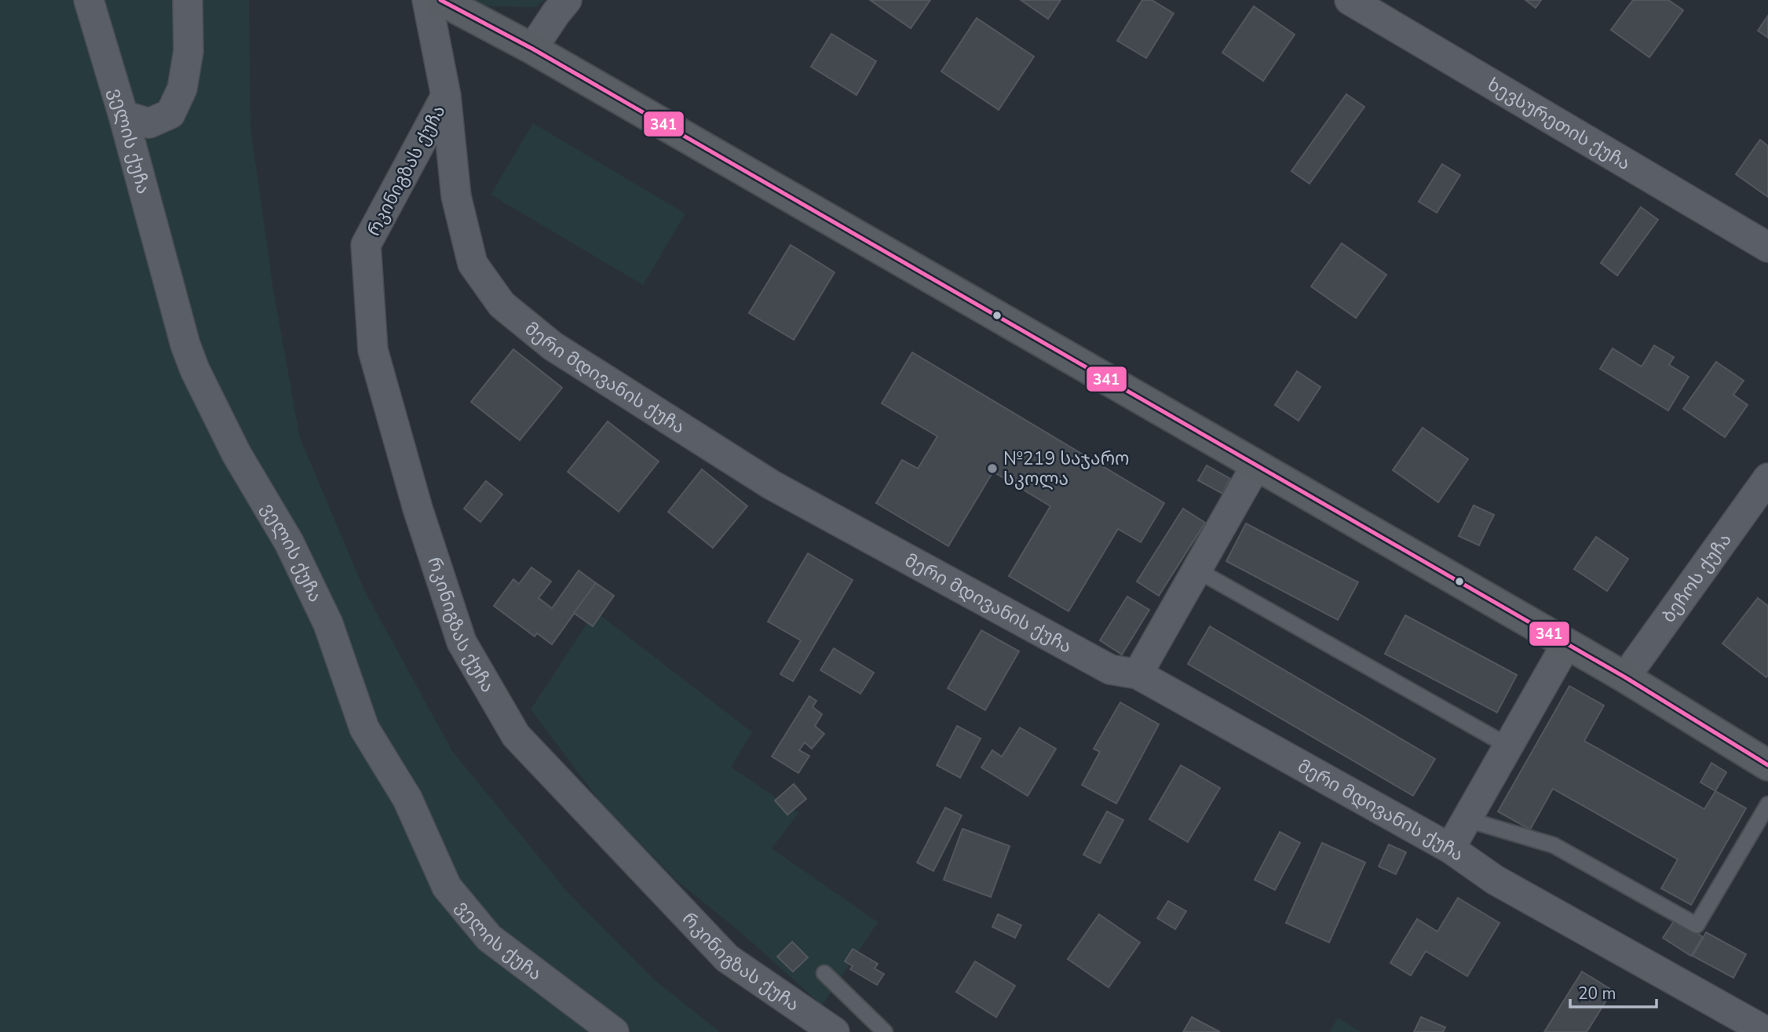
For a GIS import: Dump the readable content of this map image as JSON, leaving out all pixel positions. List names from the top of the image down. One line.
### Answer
{"streets":{"street":["ხევსურეთის ქუჩა","ველის ქუჩა","რკინიგზას ქუჩა","მერი მდივანის ქუჩა","ბეჩოს ქუჩა"]},"crossings":[["რკინიგზას ქუჩა","მერი მდივანის ქუჩა"]],"places":["№219 საჯარო სკოლა"],"lines":["transit line 341"],"scale_bar":"20 m"}
